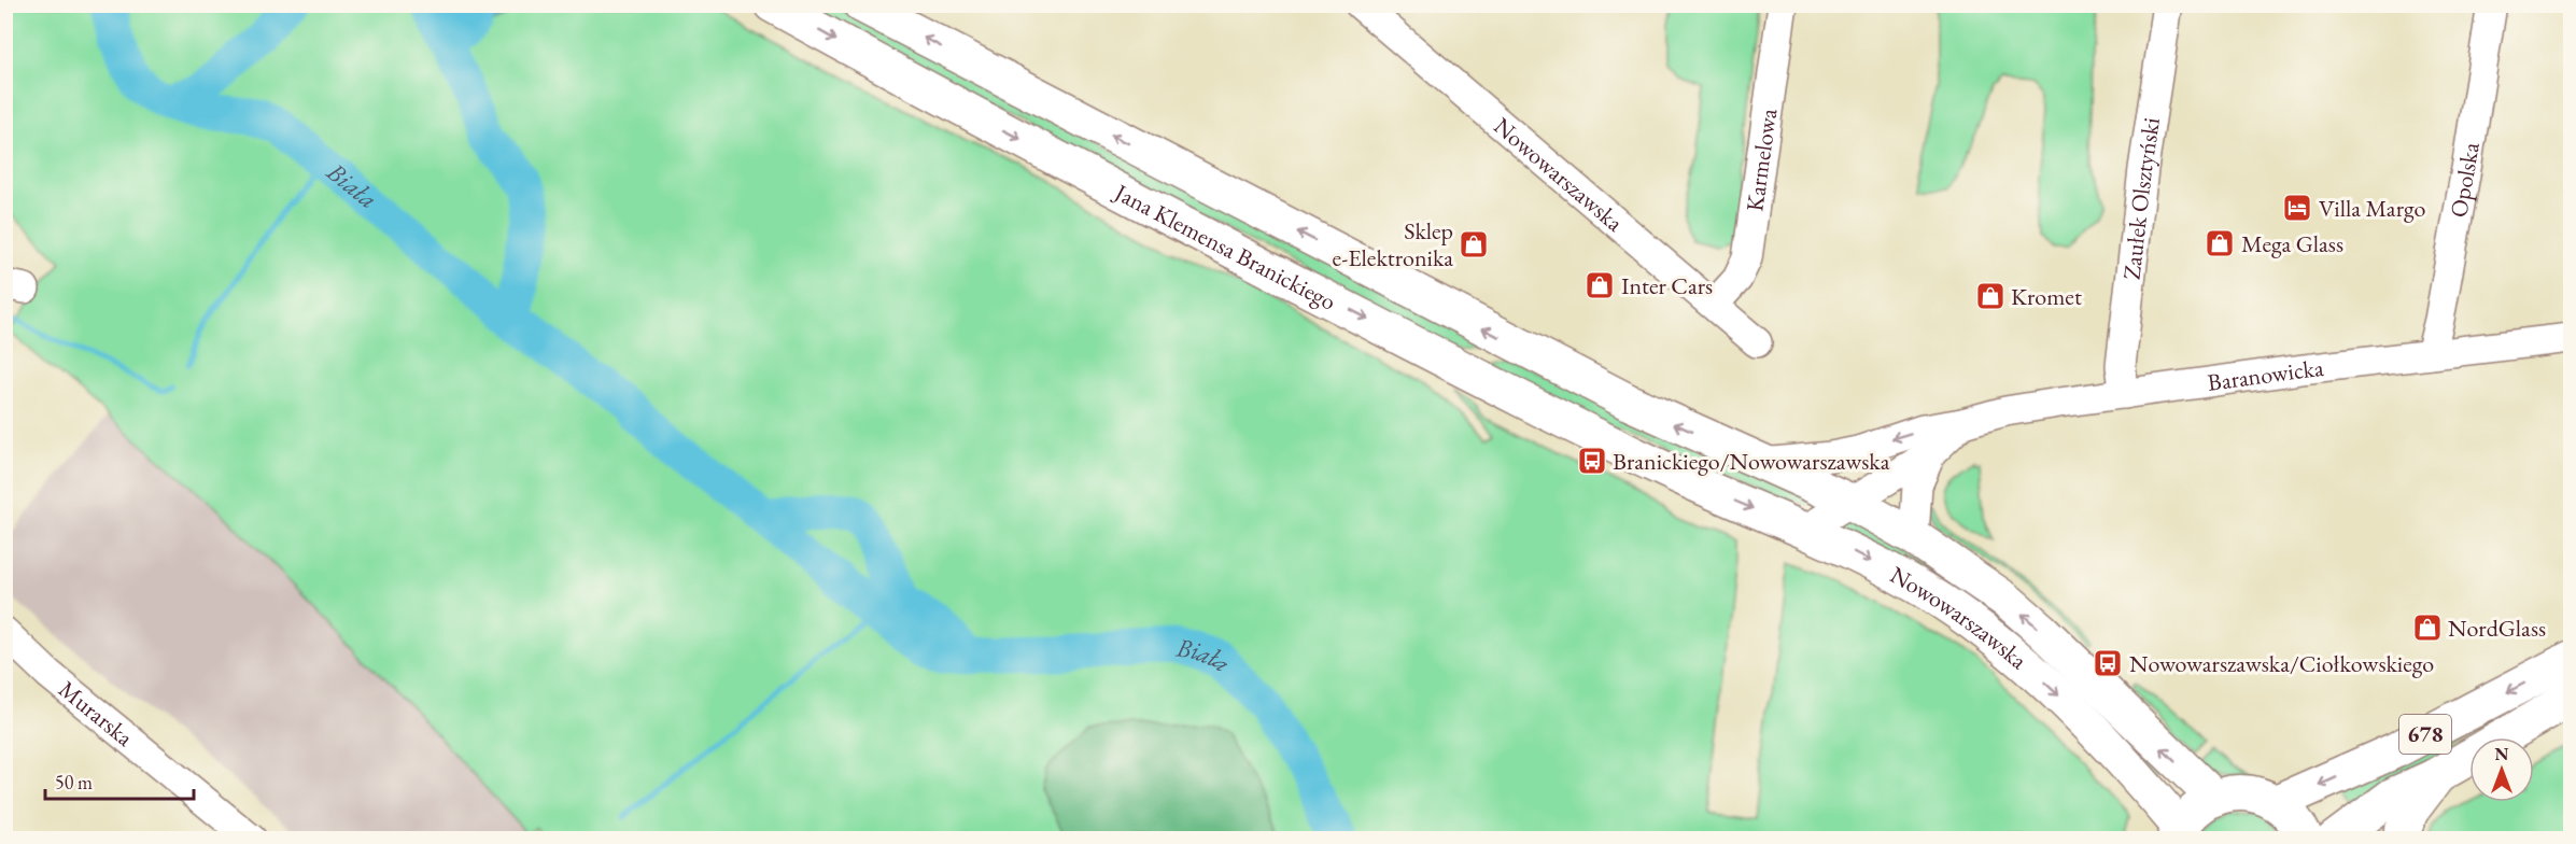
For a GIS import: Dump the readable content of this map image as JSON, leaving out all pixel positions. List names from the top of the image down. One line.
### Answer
{"streets":{"main road":["Nowowarszawska","Jana Klemensa Branickiego","678"],"street":["Karmelowa","Opolska","Zaułek Olsztyński","Baranowicka","Murarska"]},"crossings":[["Karmelowa","Nowowarszawska"],["Nowowarszawska","Jana Klemensa Branickiego"],["Nowowarszawska","Baranowicka"],["Opolska","Baranowicka"],["Zaułek Olsztyński","Baranowicka"],["Jana Klemensa Branickiego","Baranowicka"]],"water":["Biała"],"places":{"hotel":["Villa Margo"],"shop":["Mega Glass","Sklep e-Elektronika","Inter Cars","Kromet","NordGlass"],"bus stop":["Branickiego/Nowowarszawska","Nowowarszawska/Ciołkowskiego"]},"scale_bar":"50 m","north":"top"}
